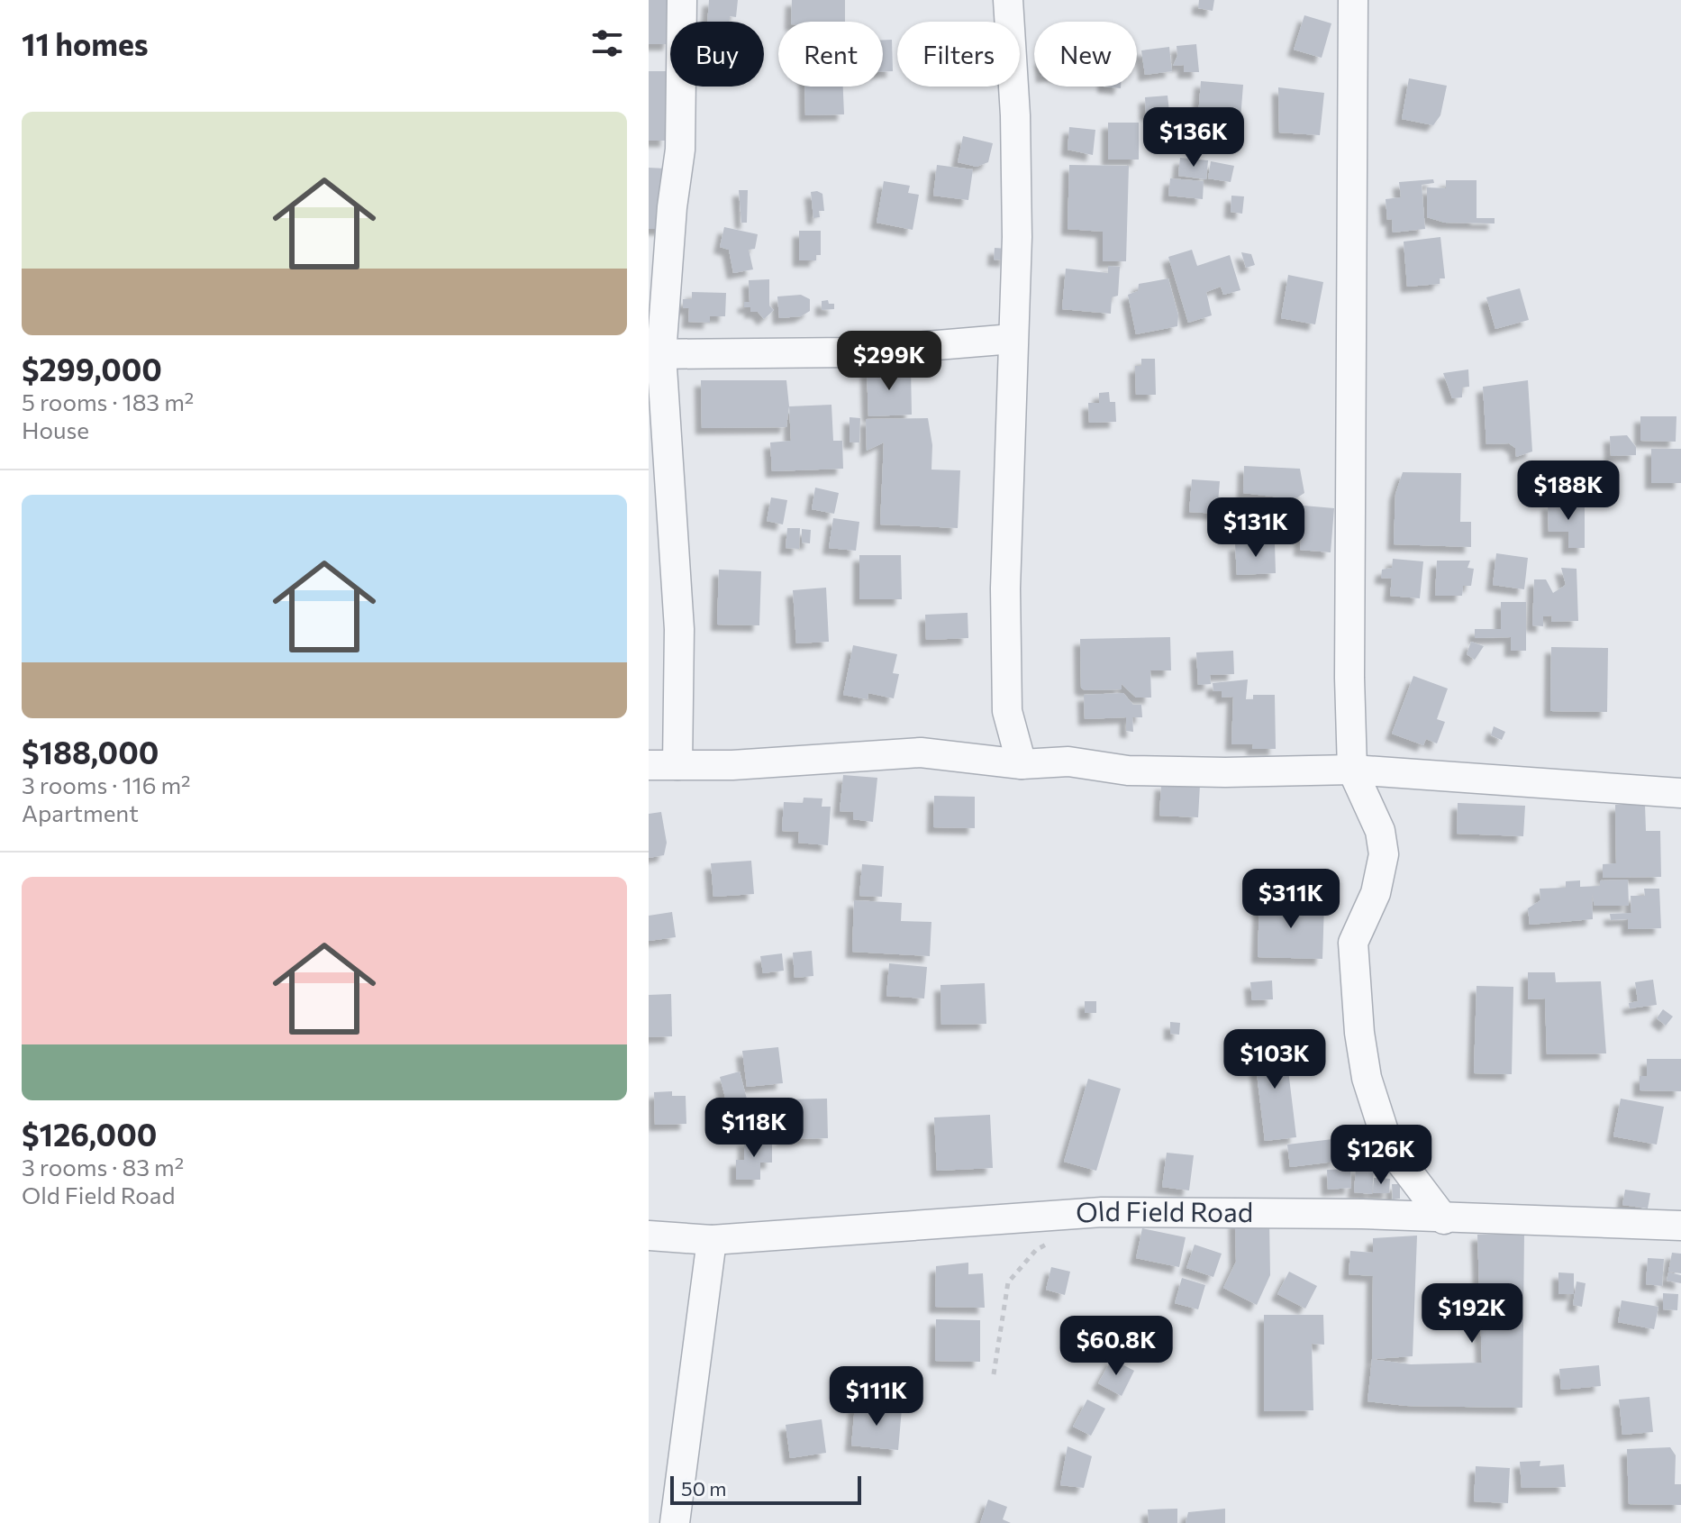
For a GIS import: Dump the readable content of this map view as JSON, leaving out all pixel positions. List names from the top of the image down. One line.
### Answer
{"streets":{"street":["Old Field Road"]},"scale_bar":"50 m","page":{"heading":"11 homes","chip":["Buy","Rent","Filters","New"],"list":[{"name":"$299,000","note":"5 rooms · 183 m² · House"},{"name":"$188,000","note":"3 rooms · 116 m² · Apartment"},{"name":"$126,000","note":"3 rooms · 83 m² · Old Field Road"}],"price":["$136K","$299K","$188K","$131K","$311K","$103K","$118K","$126K","$192K","$60.8K","$111K"],"scale":"50 m"}}
